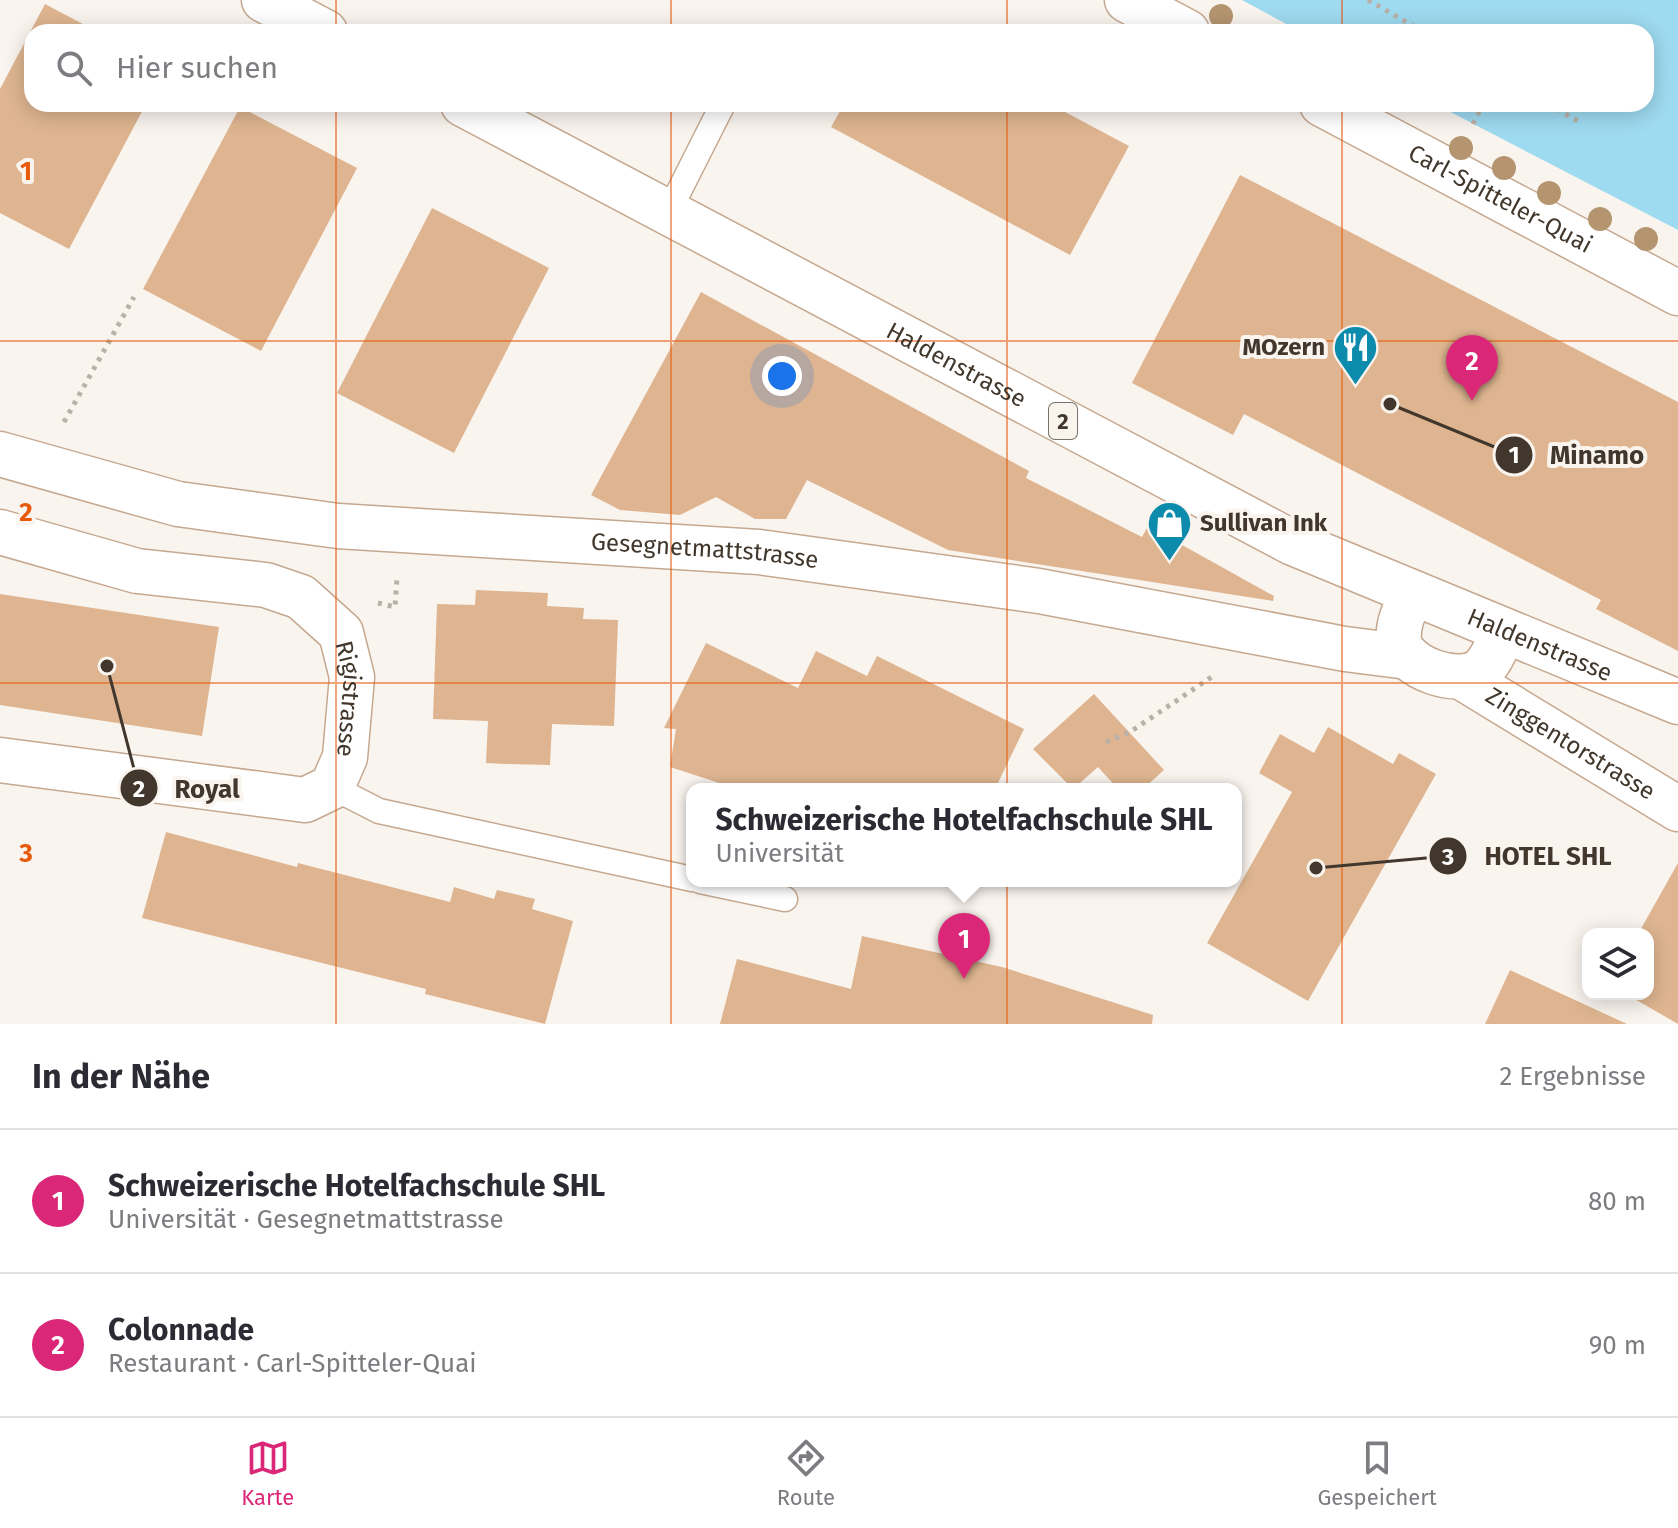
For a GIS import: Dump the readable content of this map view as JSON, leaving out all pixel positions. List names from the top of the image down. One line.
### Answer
{"streets":{"street":["Carl-Spitteler-Quai","Haldenstrasse","2","Gesegnetmattstrasse","Rigistrasse","Zinggentorstrasse"]},"crossings":[["Gesegnetmattstrasse","Zinggentorstrasse"]],"places":{"restaurant":["MOzern"],"other":["Minamo","Royal","HOTEL SHL"],"shop":["Sullivan Ink"]},"page":{"search":"Hier suchen","pins":["2","1"],"popup":["Schweizerische Hotelfachschule SHL","Universität"],"heading":["In der Nähe","2 Ergebnisse"],"list":[{"mark":"1","name":"Schweizerische Hotelfachschule SHL","note":"Universität · Gesegnetmattstrasse","value":"80 m"},{"mark":"2","name":"Colonnade","note":"Restaurant · Carl-Spitteler-Quai","value":"90 m"}],"nav":["Karte","Route","Gespeichert"]},"grid":{"rows":["1","2","3"]}}
